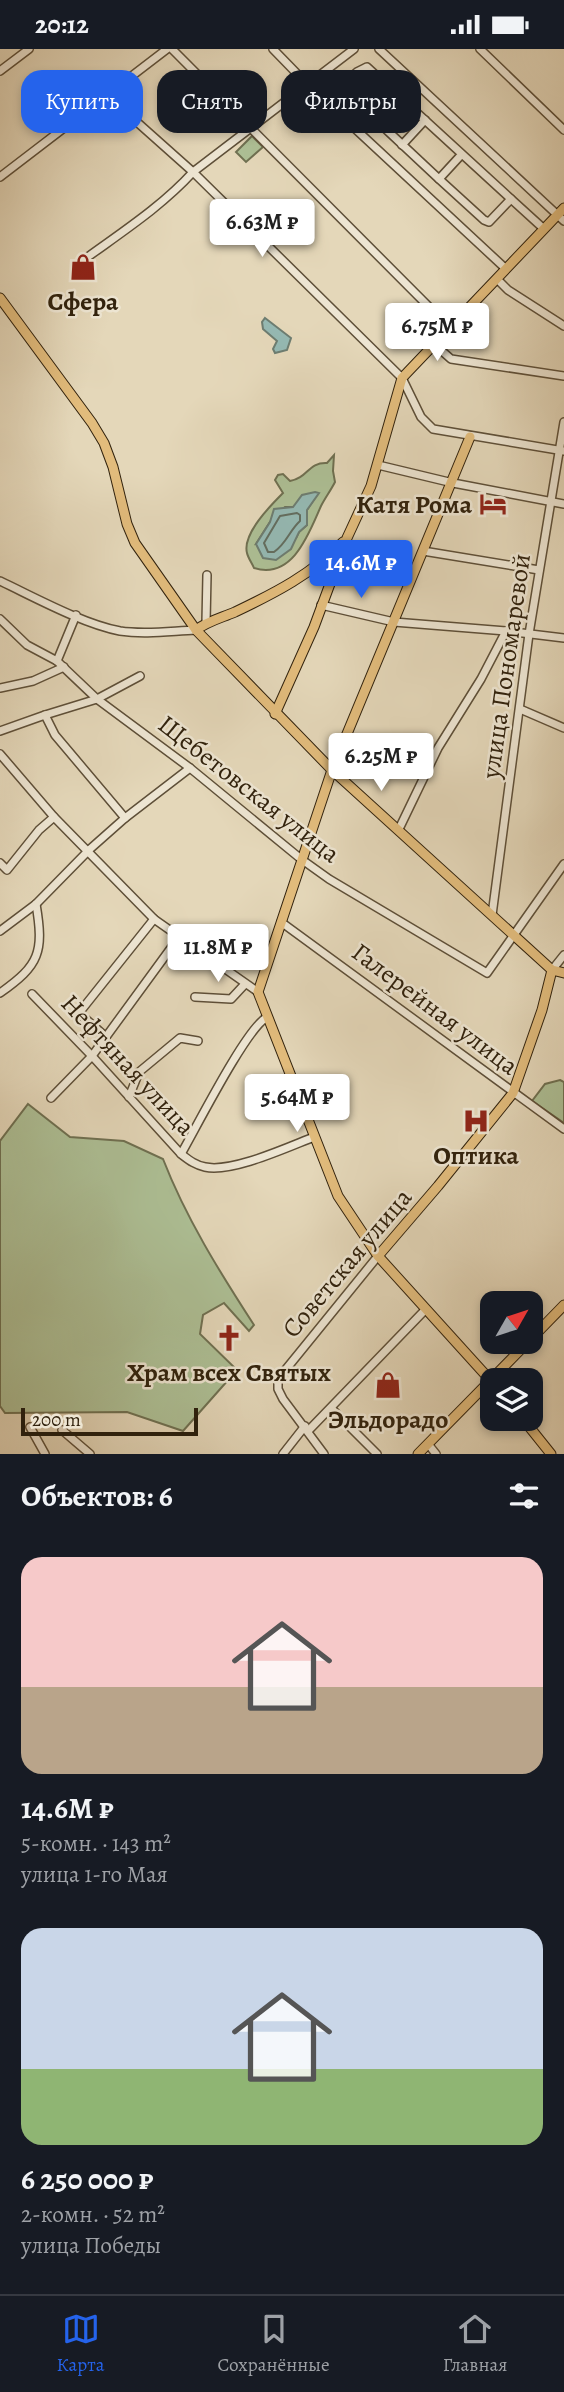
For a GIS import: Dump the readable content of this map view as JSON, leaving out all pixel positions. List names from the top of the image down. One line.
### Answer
{"streets":{"main road":["Советская улица"],"street":["улица Пономаревой","Щебетовская улица","Галерейная улица","Нефтяная улица"]},"crossings":[["Галерейная улица","Советская улица"]],"places":{"shop":["Сфера","Эльдорадо"],"hotel":["Катя Рома"],"hospital":["Оптика"],"church":["Храм всех Святых"]},"scale_bar":"200 m","north":"top right","page":{"status":"20:12","chip":["Купить","Снять","Фильтры"],"price":["6.63M ₽","6.75M ₽","14.6M ₽","6.25M ₽","11.8M ₽","5.64M ₽"],"scale":"200 m","heading":"Объектов: 6","list":[{"name":"14.6M ₽","note":"5-комн. · 143 m² · улица 1-го Мая"},{"name":"6 250 000 ₽","note":"2-комн. · 52 m² · улица Победы"}],"tabs":["Карта","Сохранённые","Главная"]}}
